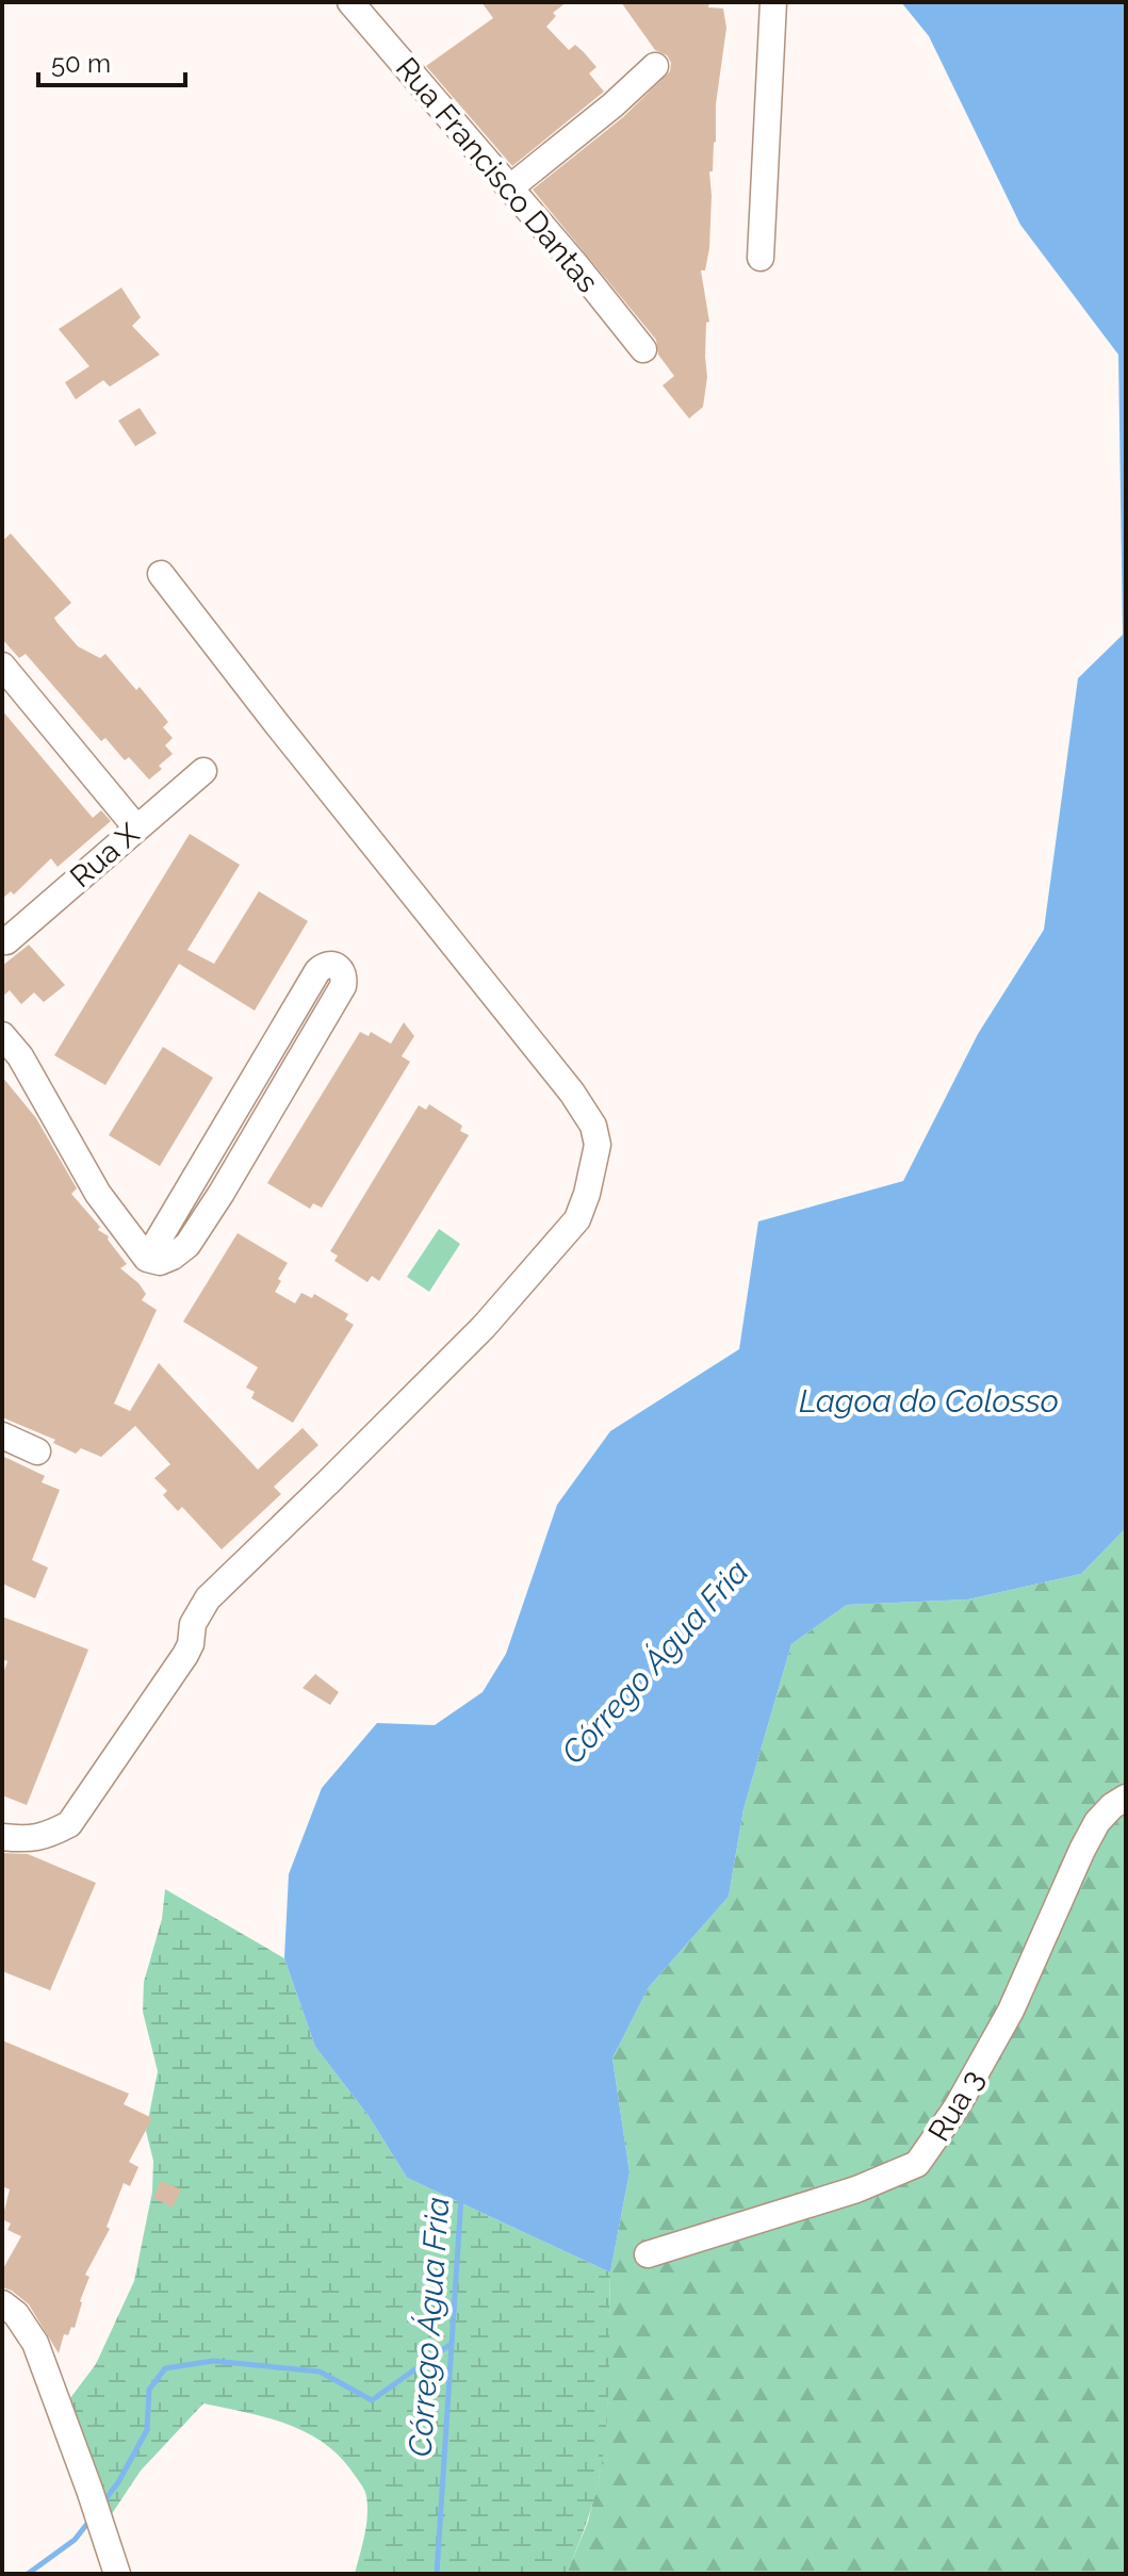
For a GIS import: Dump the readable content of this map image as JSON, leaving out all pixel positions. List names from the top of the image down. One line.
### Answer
{"streets":{"street":["Rua Francisco Dantas","Rua X","Rua 3"]},"water":["Lagoa do Colosso","Córrego Água Fria"],"scale_bar":"50 m"}
